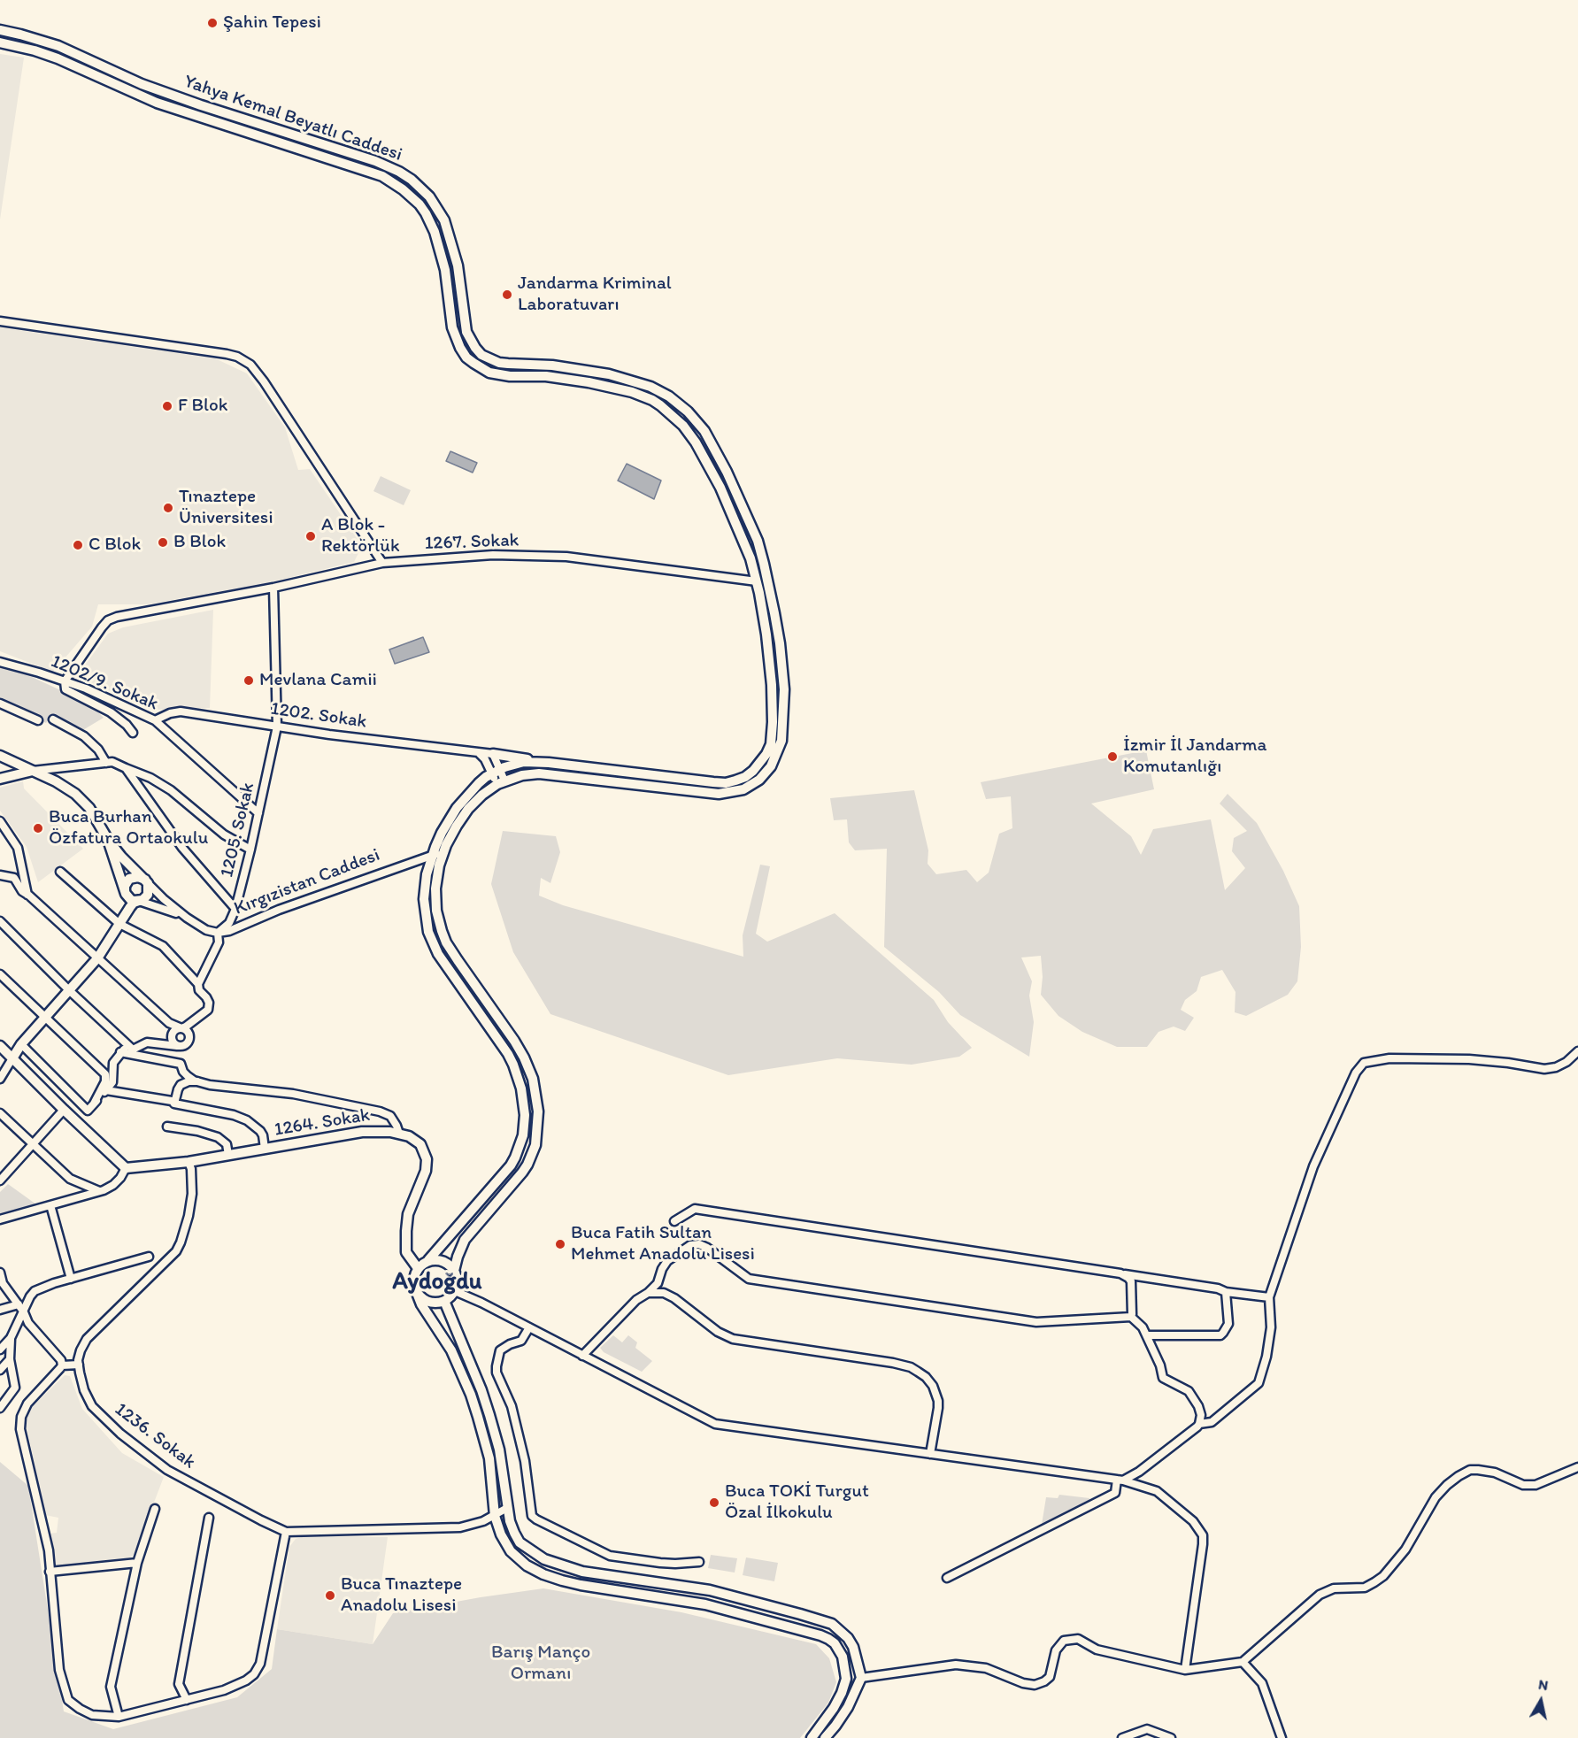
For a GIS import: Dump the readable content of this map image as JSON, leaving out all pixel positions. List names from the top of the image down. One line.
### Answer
{"streets":{"main road":["Yahya Kemal Beyatlı Caddesi","Kırgızistan Caddesi","1264. Sokak"],"street":["1267. Sokak","1202/9. Sokak","1202. Sokak","1205. Sokak","1236. Sokak"]},"crossings":[["Yahya Kemal Beyatlı Caddesi","1267. Sokak"],["Yahya Kemal Beyatlı Caddesi","Kırgızistan Caddesi"],["Yahya Kemal Beyatlı Caddesi","1264. Sokak"],["1267. Sokak","1202/9. Sokak"],["1267. Sokak","1205. Sokak"],["1202/9. Sokak","1202. Sokak"],["1202/9. Sokak","1205. Sokak"],["1202. Sokak","1205. Sokak"],["1205. Sokak","Kırgızistan Caddesi"],["1264. Sokak","1236. Sokak"]],"districts":["Aydoğdu"],"parks":["Barış Manço Ormanı"],"places":["Şahin Tepesi","Jandarma Kriminal Laboratuvarı","F Blok","Tınaztepe Üniversitesi","A Blok - Rektörlük","B Blok","C Blok","Mevlana Camii","İzmir İl Jandarma Komutanlığı","Buca Burhan Özfatura Ortaokulu","Buca Fatih Sultan Mehmet Anadolu Lisesi","Buca TOKİ Turgut Özal İlkokulu","Buca Tınaztepe Anadolu Lisesi"],"north":"top"}
